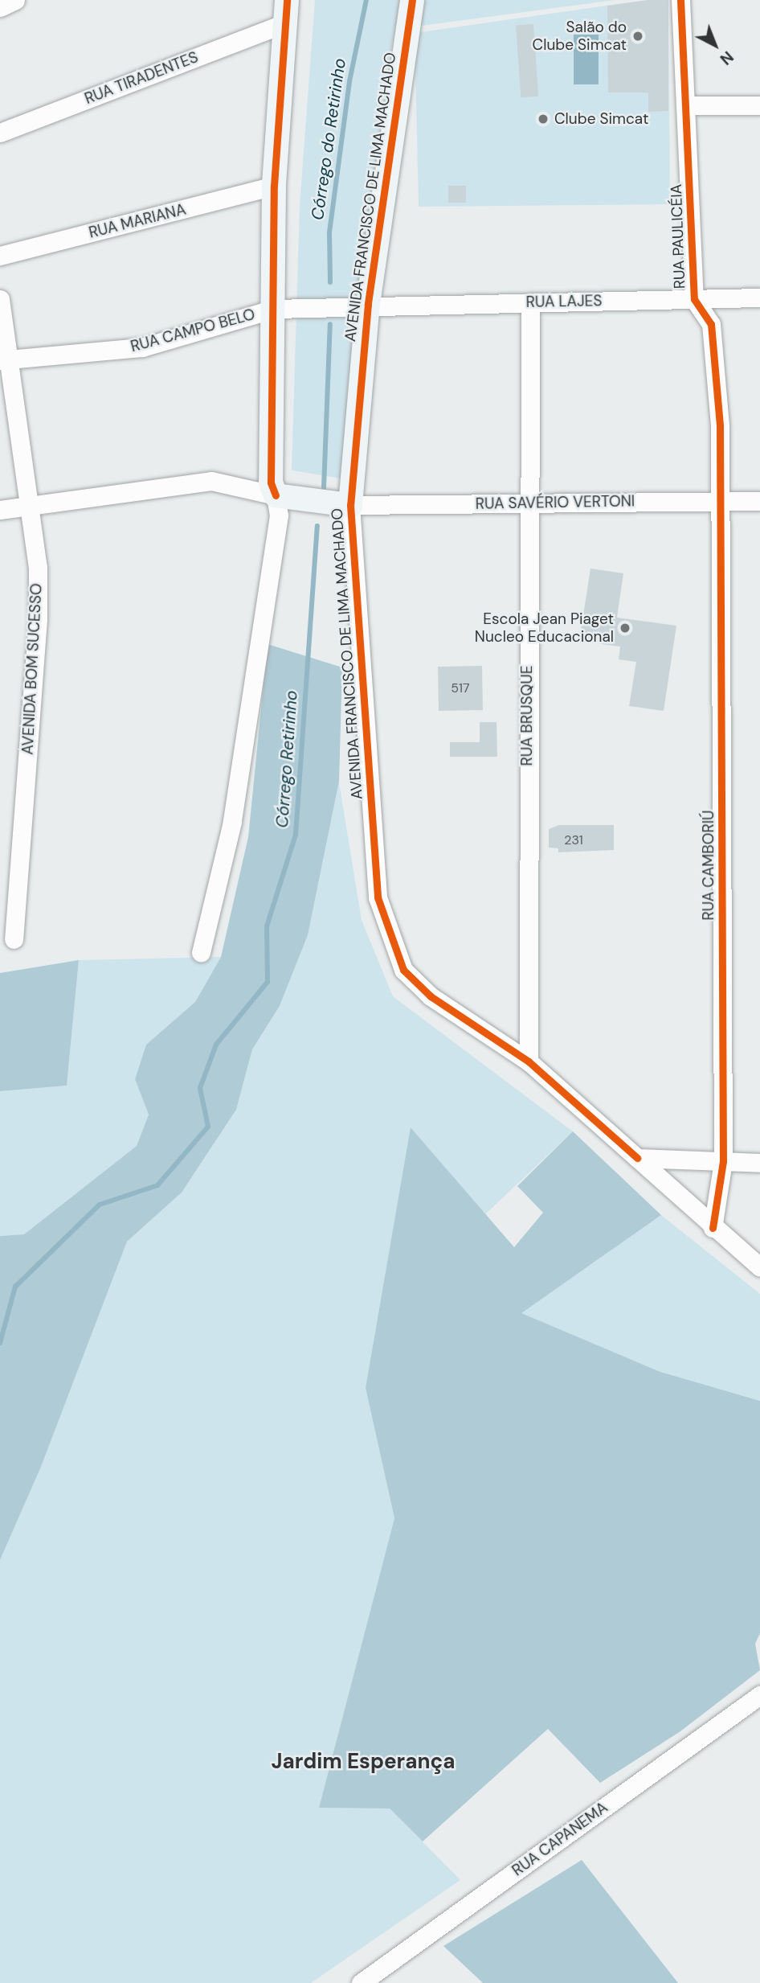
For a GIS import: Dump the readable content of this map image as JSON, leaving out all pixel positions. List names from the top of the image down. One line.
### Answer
{"streets":{"main road":["AVENIDA FRANCISCO DE LIMA MACHADO"],"street":["RUA TIRADENTES","RUA MARIANA","RUA PAULICÉIA","RUA LAJES","RUA CAMPO BELO","RUA SAVÉRIO VERTONI","AVENIDA BOM SUCESSO","RUA BRUSQUE","RUA CAMBORIÚ","RUA CAPANEMA"]},"crossings":[["AVENIDA FRANCISCO DE LIMA MACHADO","RUA LAJES"],["AVENIDA FRANCISCO DE LIMA MACHADO","RUA SAVÉRIO VERTONI"],["AVENIDA FRANCISCO DE LIMA MACHADO","RUA BRUSQUE"],["AVENIDA FRANCISCO DE LIMA MACHADO","RUA CAMBORIÚ"],["RUA PAULICÉIA","RUA LAJES"],["RUA PAULICÉIA","RUA SAVÉRIO VERTONI"],["RUA PAULICÉIA","RUA CAMBORIÚ"],["RUA LAJES","RUA CAMPO BELO"],["RUA LAJES","RUA BRUSQUE"],["RUA CAMPO BELO","AVENIDA BOM SUCESSO"],["RUA SAVÉRIO VERTONI","RUA BRUSQUE"],["RUA SAVÉRIO VERTONI","RUA CAMBORIÚ"]],"districts":["Jardim Esperança"],"water":["Córrego do Retirinho","Córrego Retirinho"],"places":["Salão do Clube Simcat","Clube Simcat","Escola Jean Piaget Nucleo Educacional"],"house_numbers":["517","231"],"north":"bottom right"}
